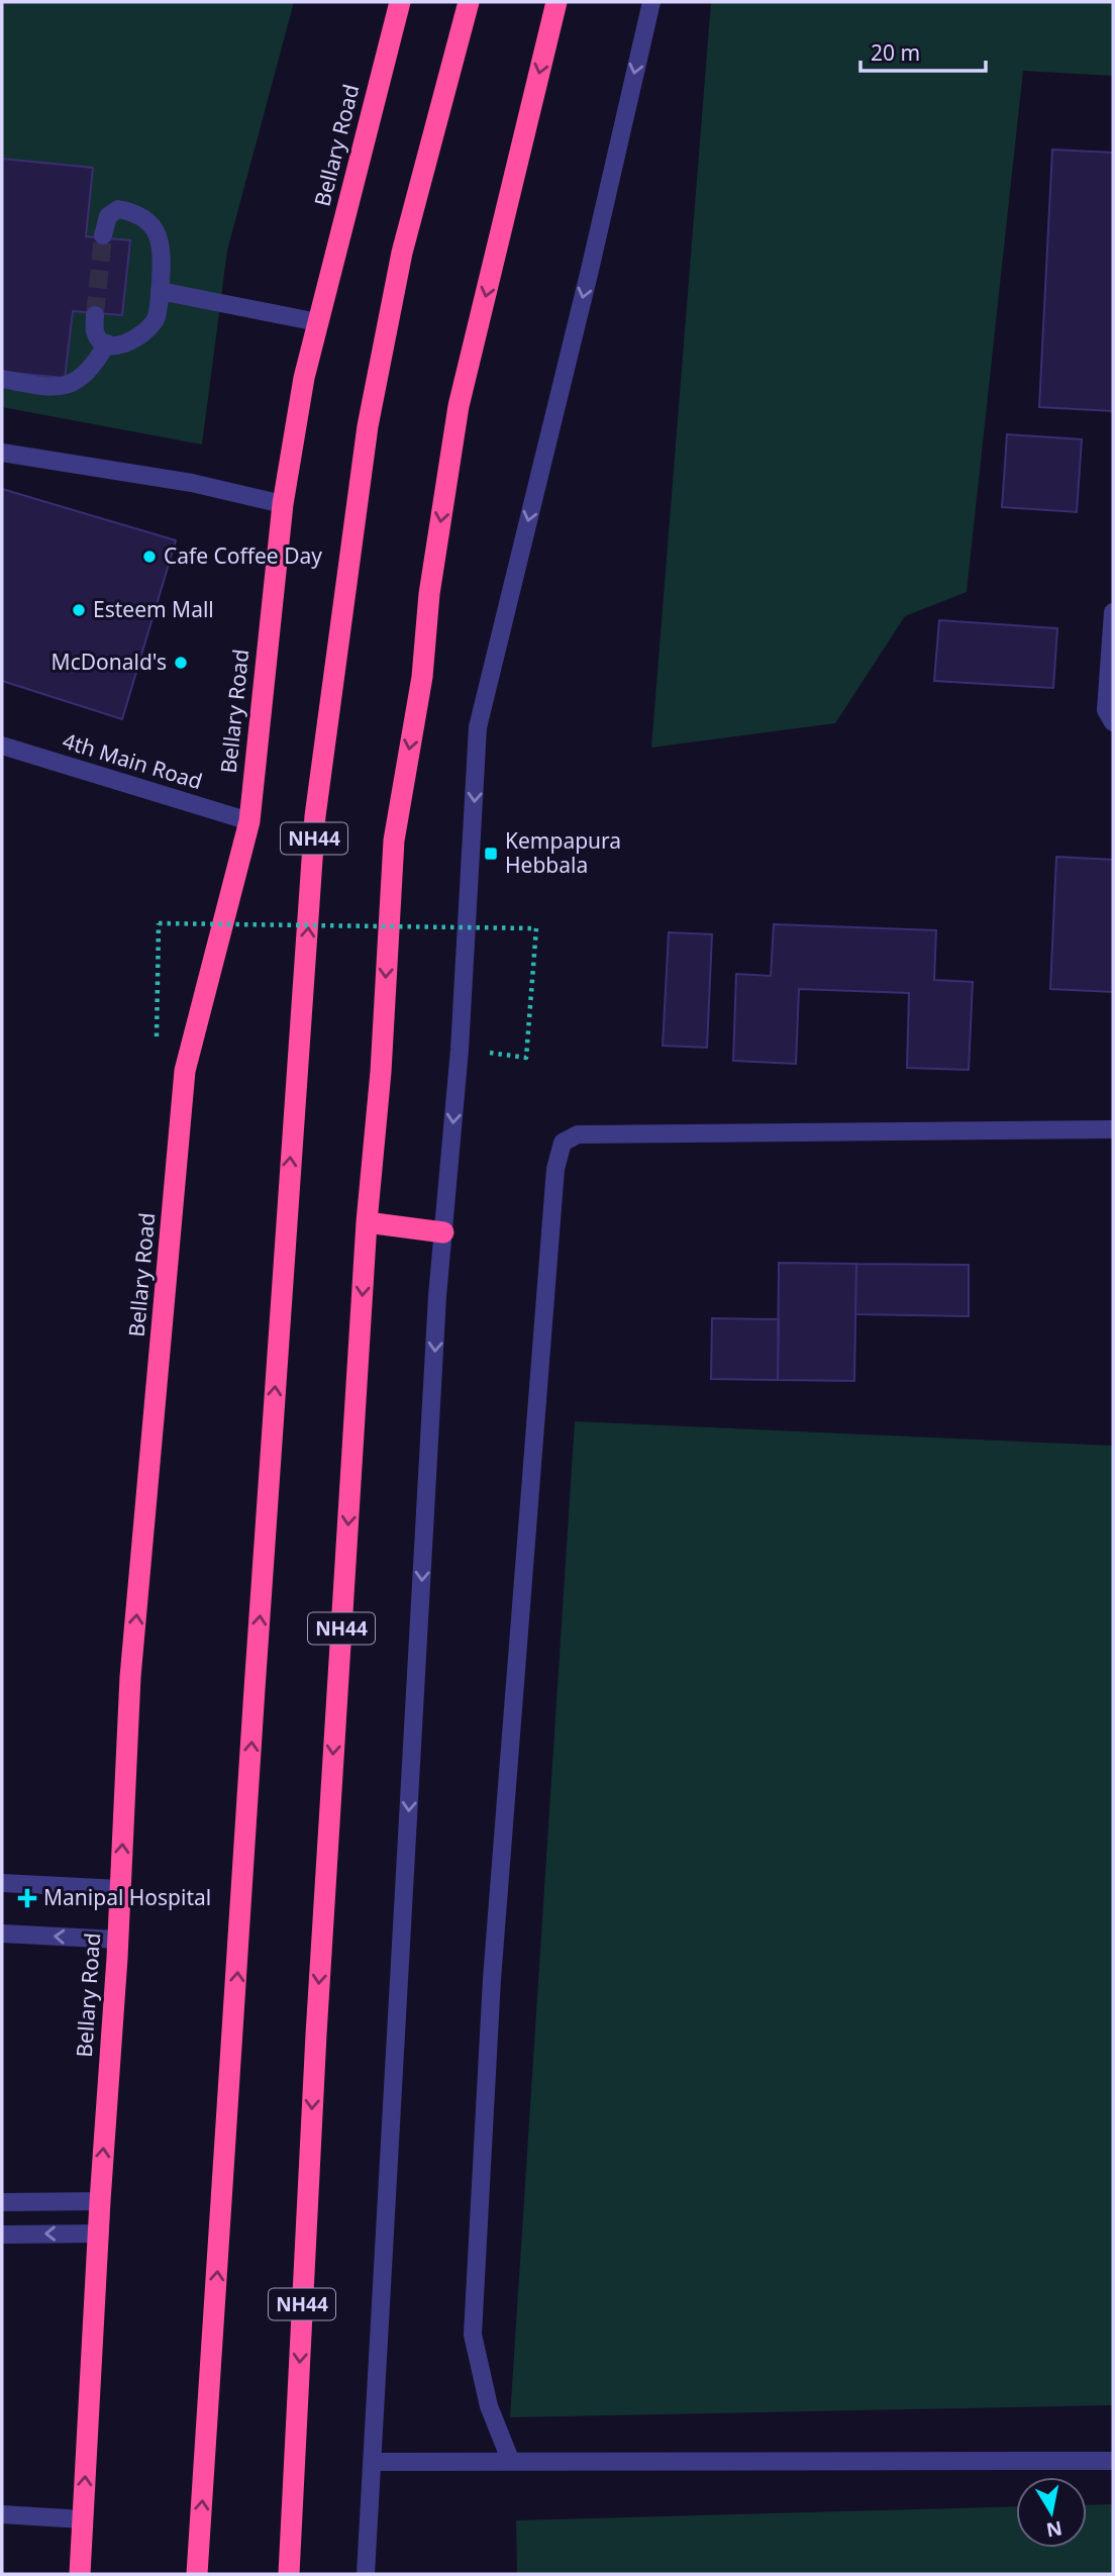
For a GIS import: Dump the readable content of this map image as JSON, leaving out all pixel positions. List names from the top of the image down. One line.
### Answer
{"streets":{"highway":["Bellary Road","NH44"],"street":["4th Main Road"]},"crossings":[["Bellary Road","4th Main Road"]],"places":{"other":["Cafe Coffee Day","Esteem Mall","McDonald's"],"transit":["Kempapura Hebbala"],"health":["Manipal Hospital"]},"scale_bar":"20 m","north":"bottom"}
